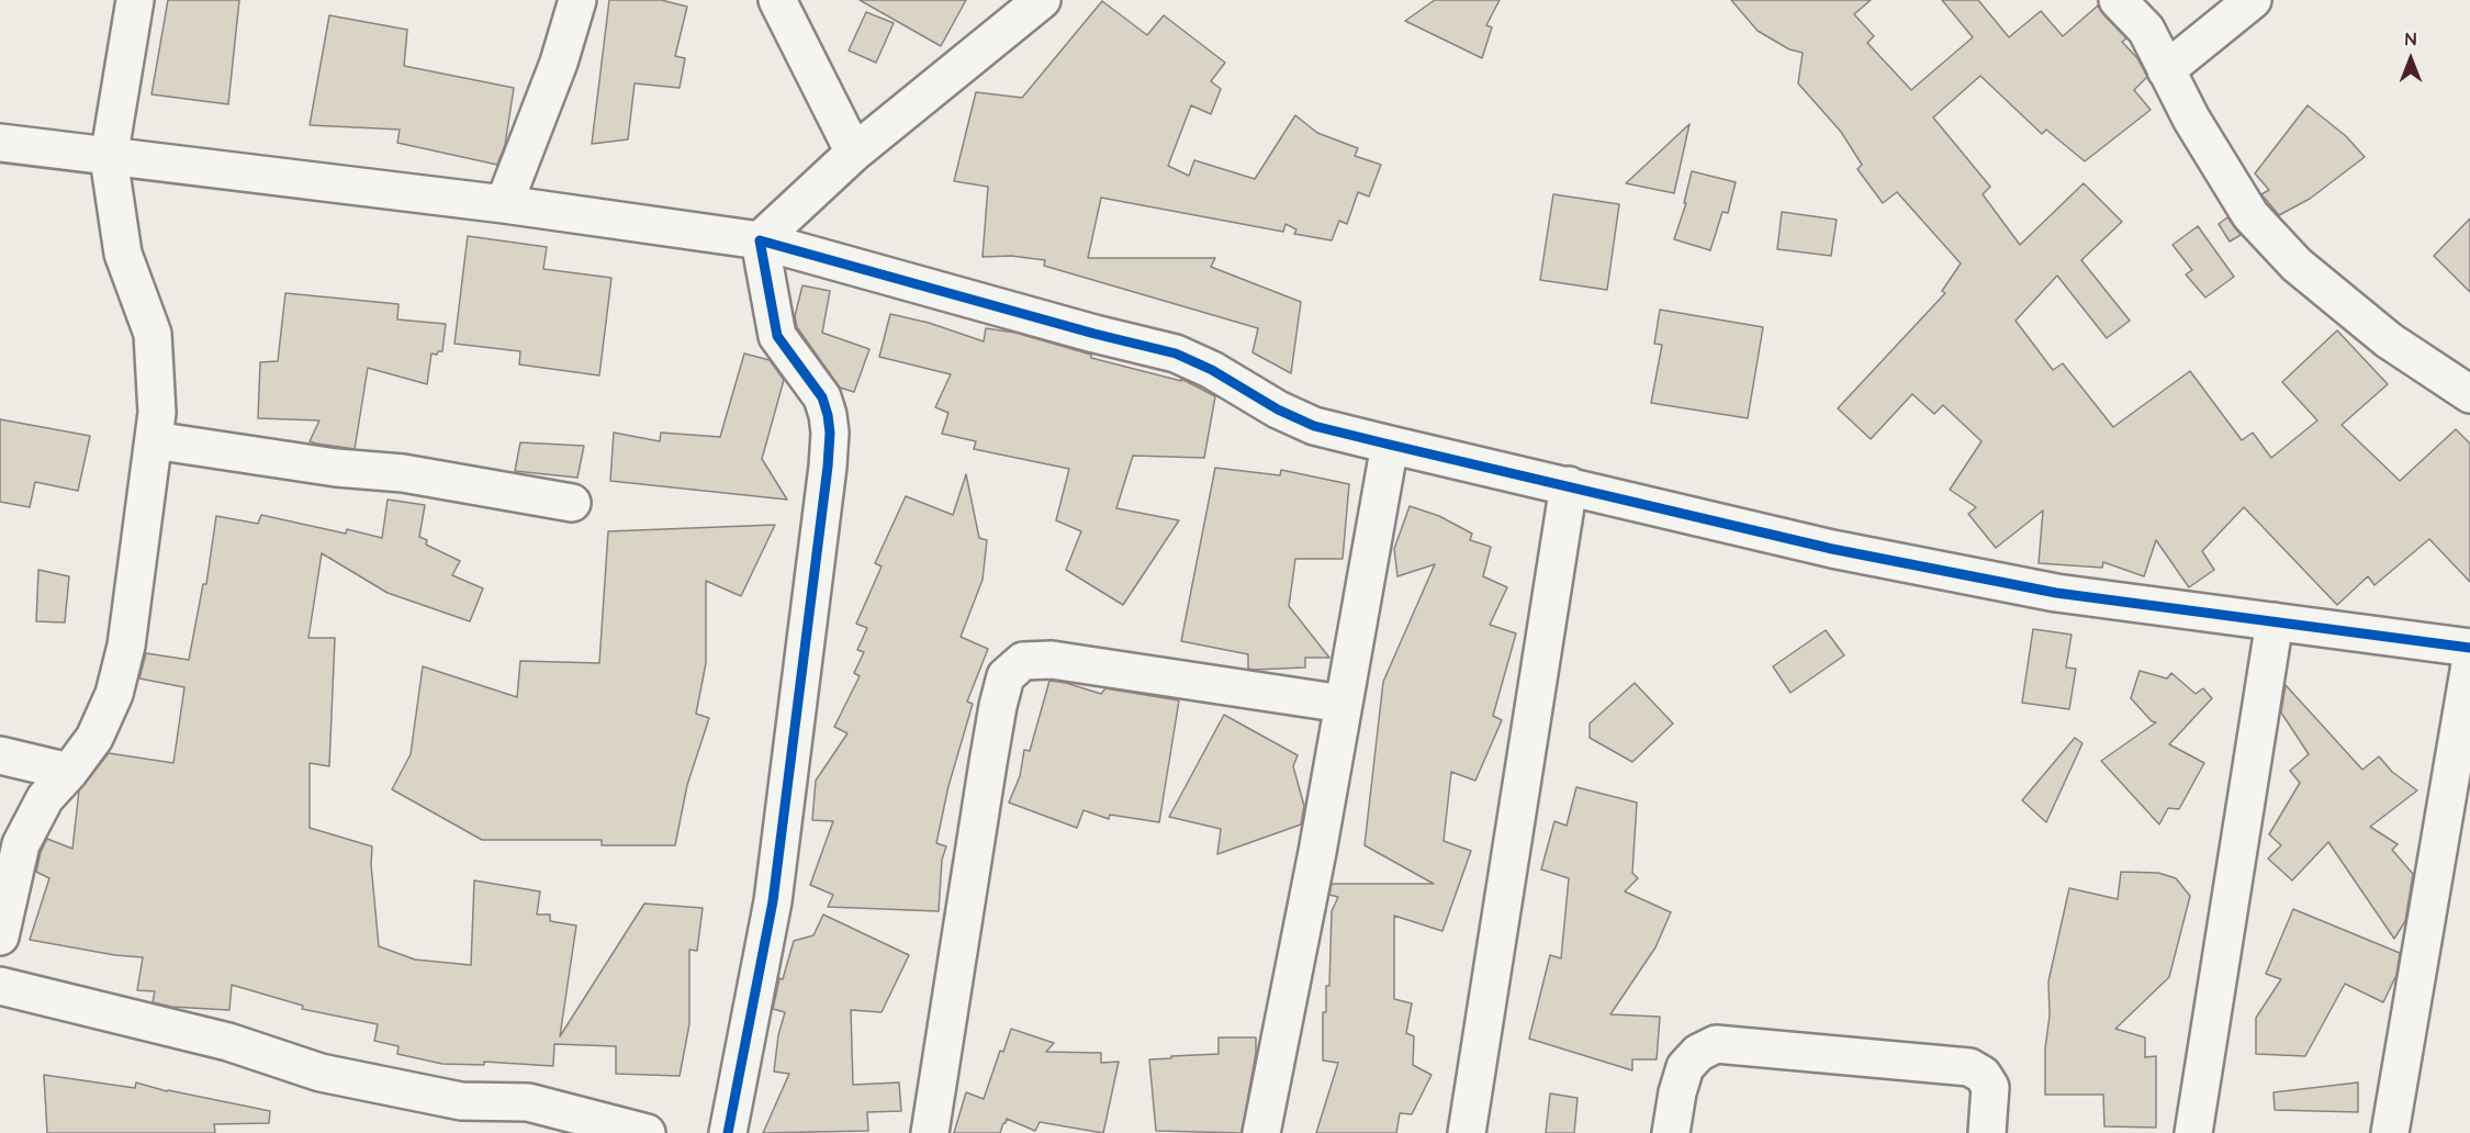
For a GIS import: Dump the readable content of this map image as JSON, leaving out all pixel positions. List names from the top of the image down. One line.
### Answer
{"north":"top"}
